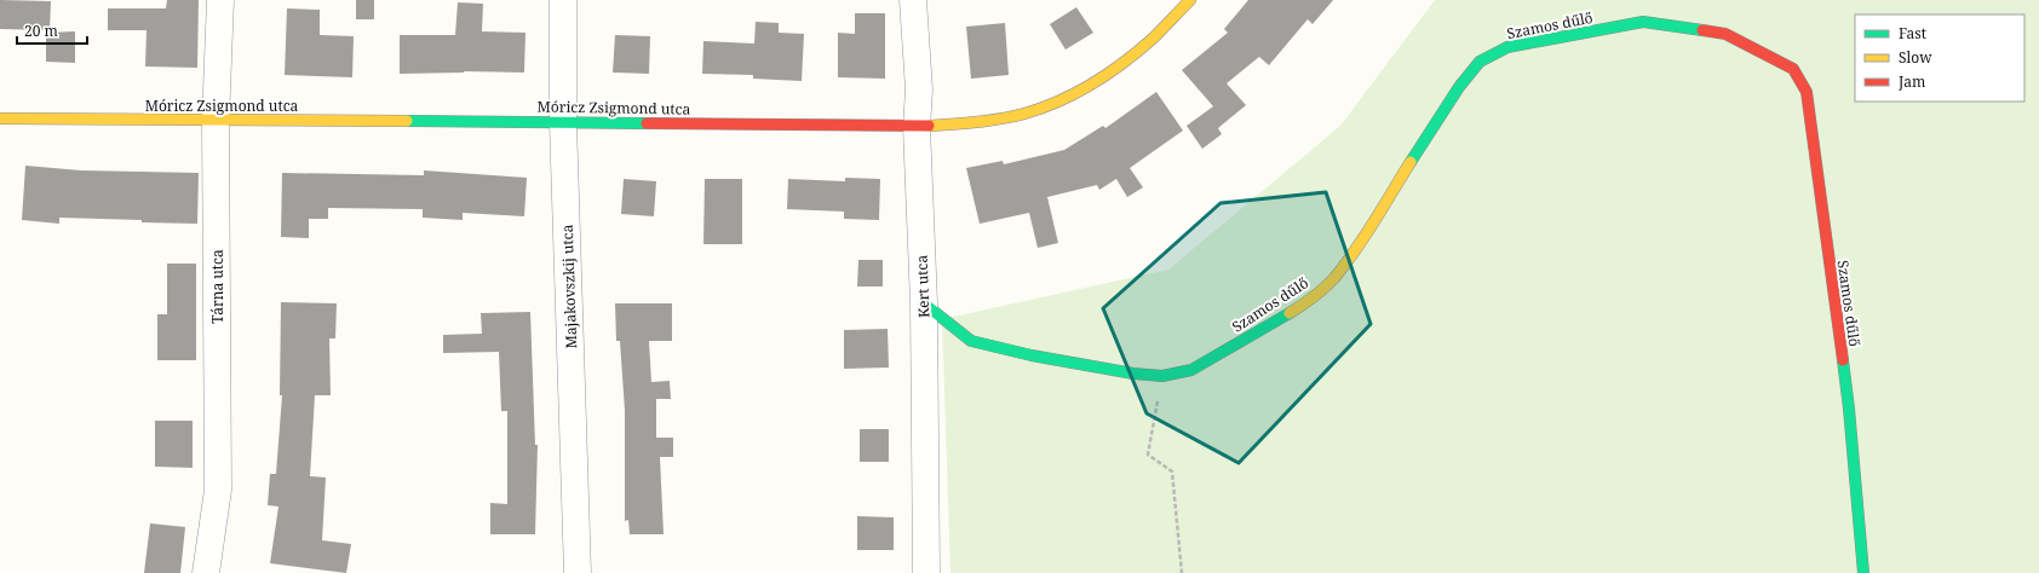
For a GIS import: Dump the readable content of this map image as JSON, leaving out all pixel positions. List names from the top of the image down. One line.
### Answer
{"streets":{"street":["Szamos dűlő","Móricz Zsigmond utca","Tárna utca","Majakovszkij utca","Kert utca"]},"crossings":[["Szamos dűlő","Kert utca"],["Móricz Zsigmond utca","Tárna utca"],["Móricz Zsigmond utca","Majakovszkij utca"],["Móricz Zsigmond utca","Kert utca"]],"legend":["Fast","Slow","Jam"],"scale_bar":"20 m"}
